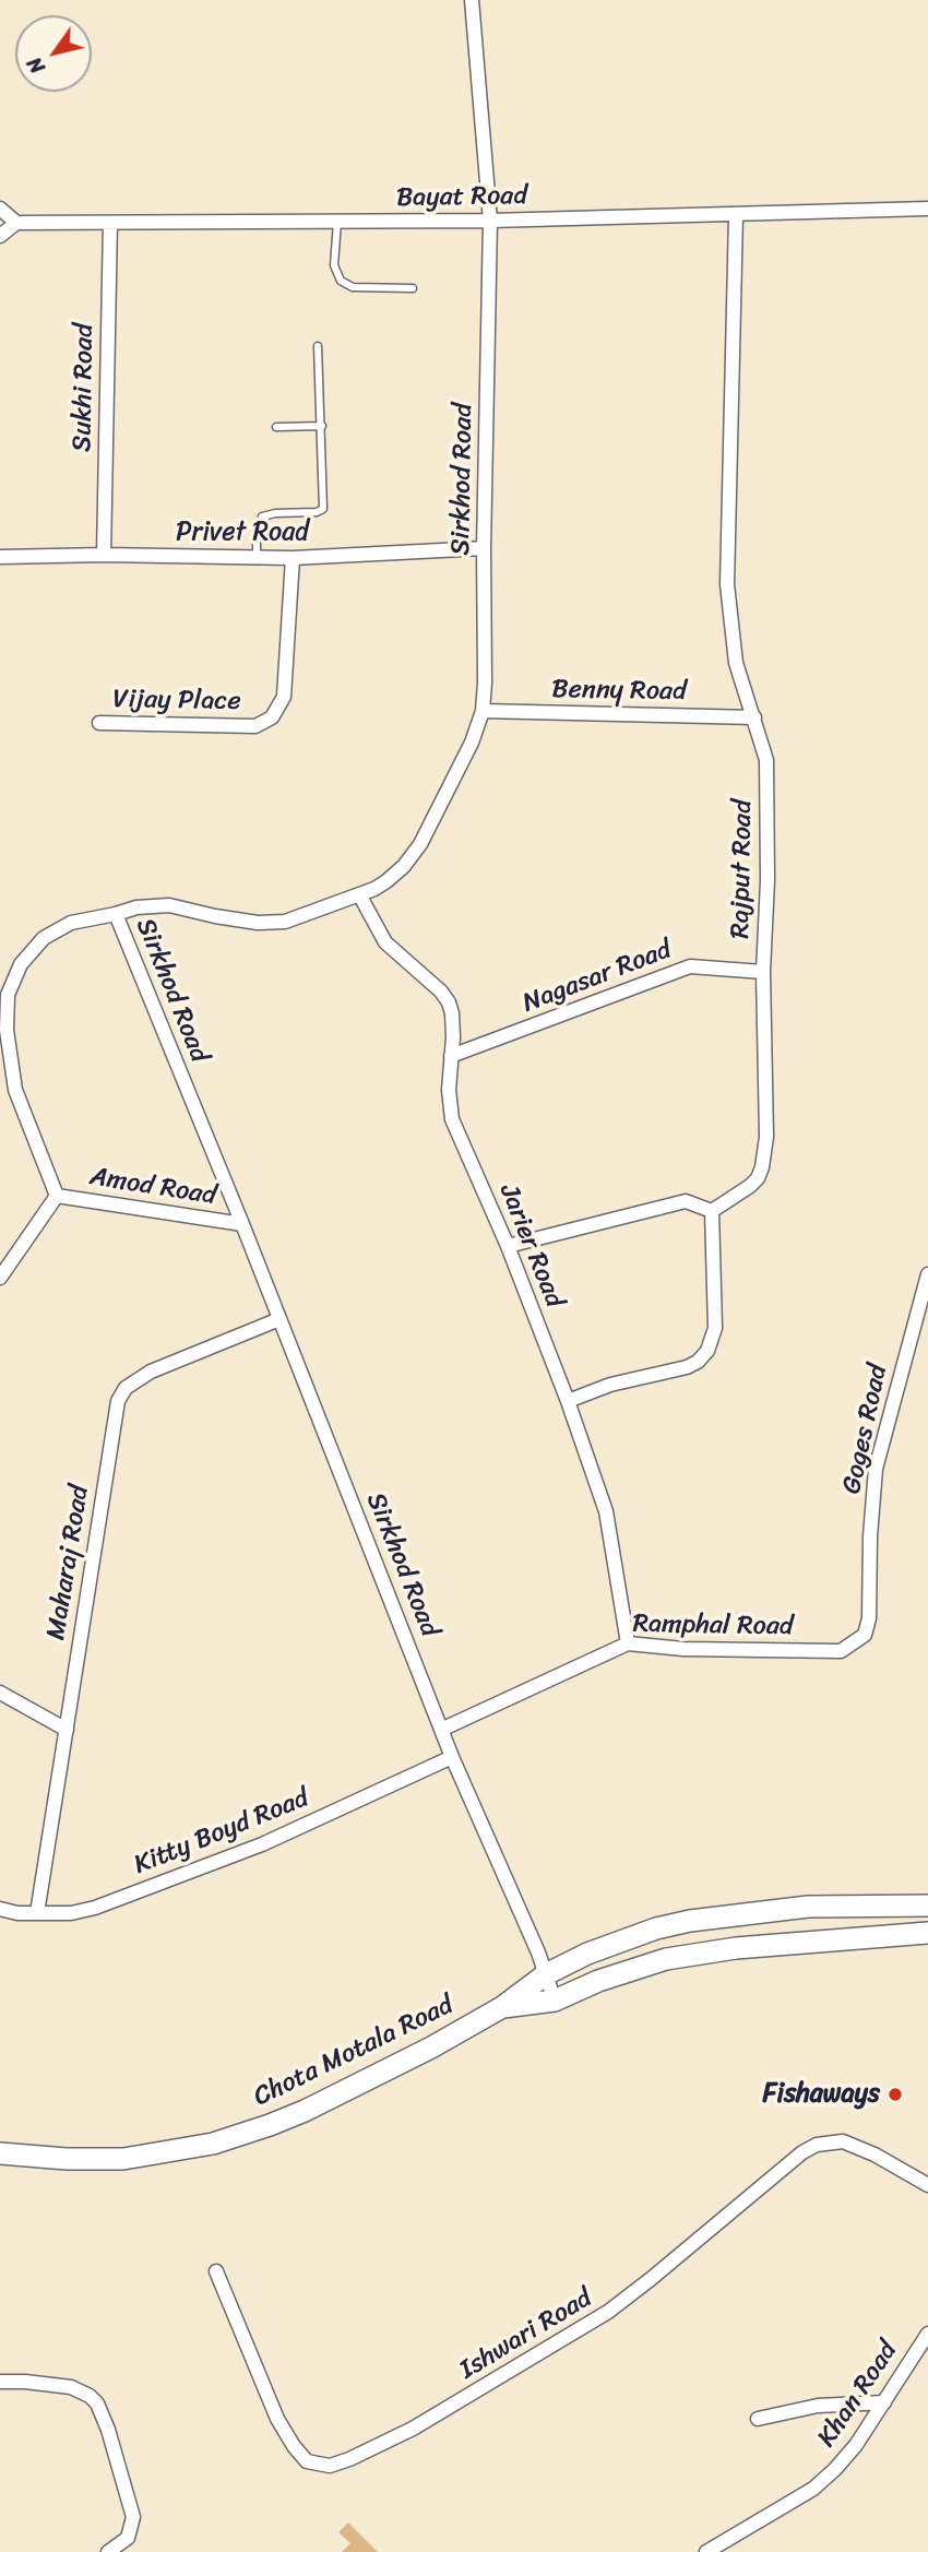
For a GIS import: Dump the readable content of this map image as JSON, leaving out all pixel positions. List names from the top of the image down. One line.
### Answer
{"streets":{"street":["Bayat Road","Sukhi Road","Sirkhod Road","Privet Road","Benny Road","Vijay Place","Rajput Road","Nagasar Road","Amod Road","Jarier Road","Goges Road","Maharaj Road","Ramphal Road","Kitty Boyd Road","Chota Motala Road","Ishwari Road","Khan Road"]},"crossings":[["Bayat Road","Sukhi Road"],["Bayat Road","Sirkhod Road"],["Bayat Road","Rajput Road"],["Sukhi Road","Privet Road"],["Sirkhod Road","Privet Road"],["Sirkhod Road","Benny Road"],["Sirkhod Road","Amod Road"],["Sirkhod Road","Jarier Road"],["Sirkhod Road","Maharaj Road"],["Sirkhod Road","Ramphal Road"],["Sirkhod Road","Kitty Boyd Road"],["Sirkhod Road","Chota Motala Road"],["Privet Road","Vijay Place"],["Benny Road","Rajput Road"],["Rajput Road","Nagasar Road"],["Nagasar Road","Jarier Road"],["Jarier Road","Ramphal Road"],["Goges Road","Ramphal Road"],["Maharaj Road","Kitty Boyd Road"]],"places":["Fishaways"],"north":"bottom left"}
